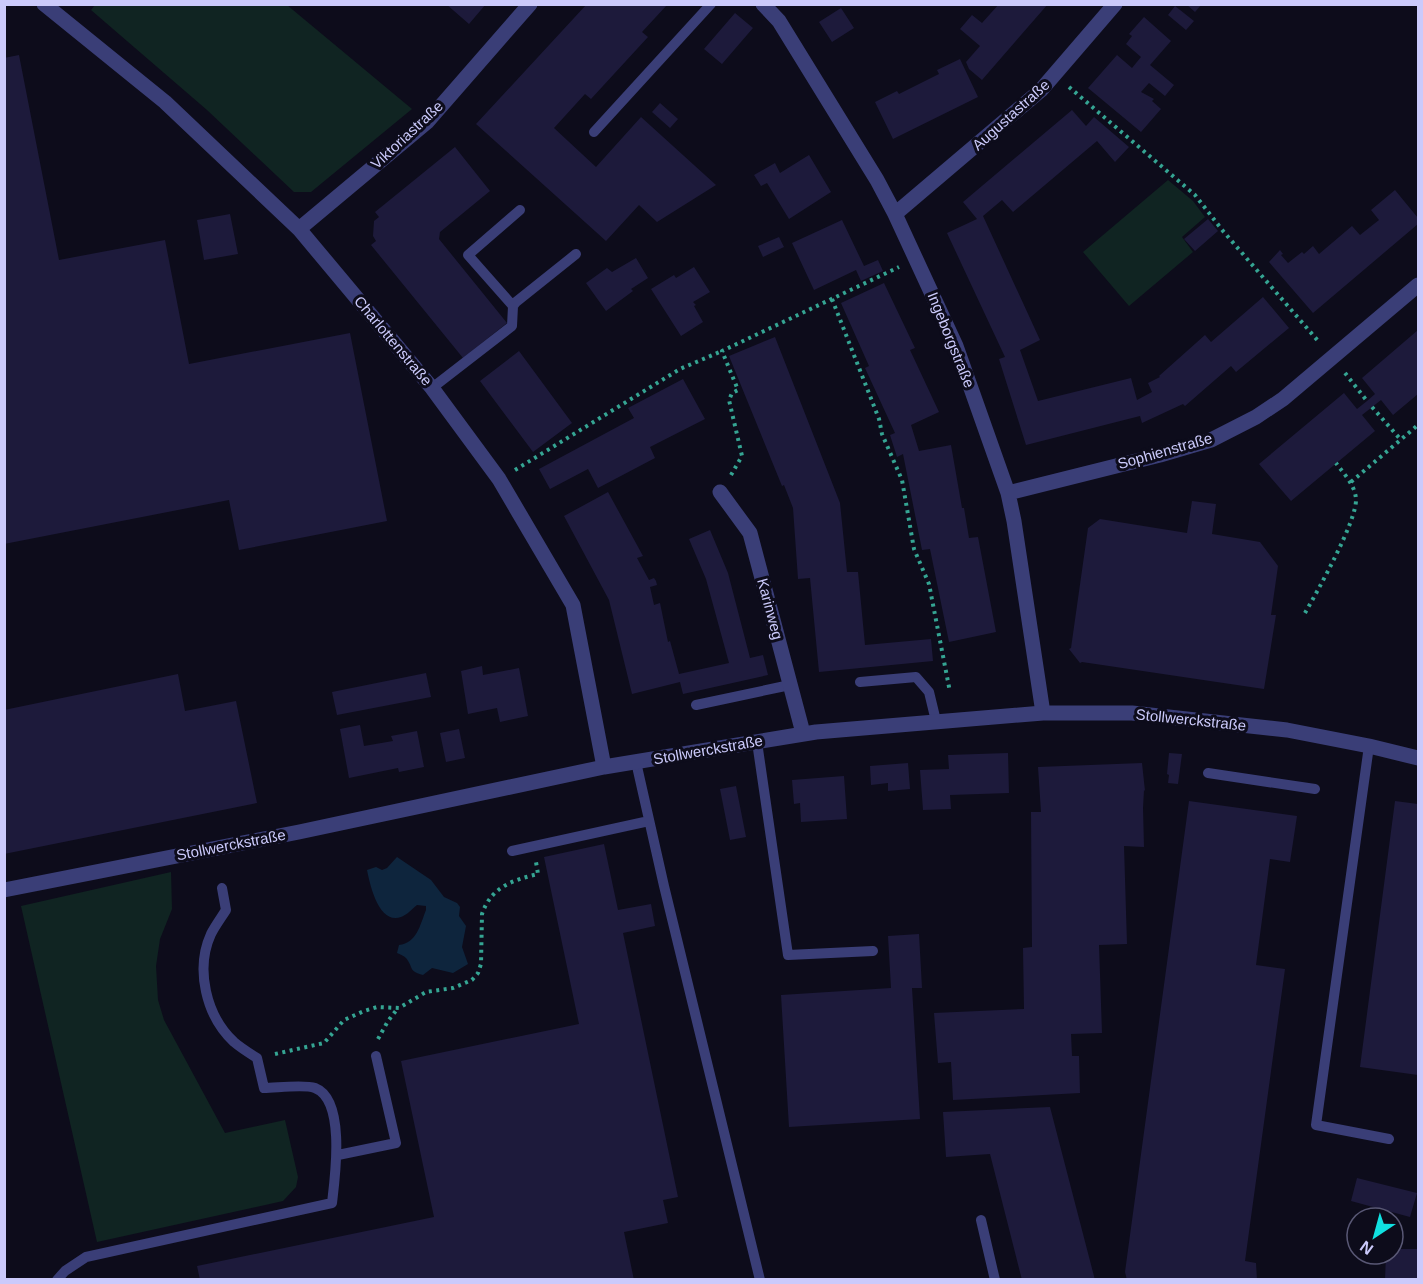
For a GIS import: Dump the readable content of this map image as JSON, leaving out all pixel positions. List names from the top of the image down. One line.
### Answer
{"streets":{"street":["Augustastraße","Viktoriastraße","Ingeborgstraße","Charlottenstraße","Sophienstraße","Karinweg","Stollwerckstraße"]},"crossings":[["Augustastraße","Ingeborgstraße"],["Viktoriastraße","Charlottenstraße"],["Ingeborgstraße","Sophienstraße"],["Ingeborgstraße","Stollwerckstraße"],["Charlottenstraße","Stollwerckstraße"],["Karinweg","Stollwerckstraße"]],"north":"bottom left"}
